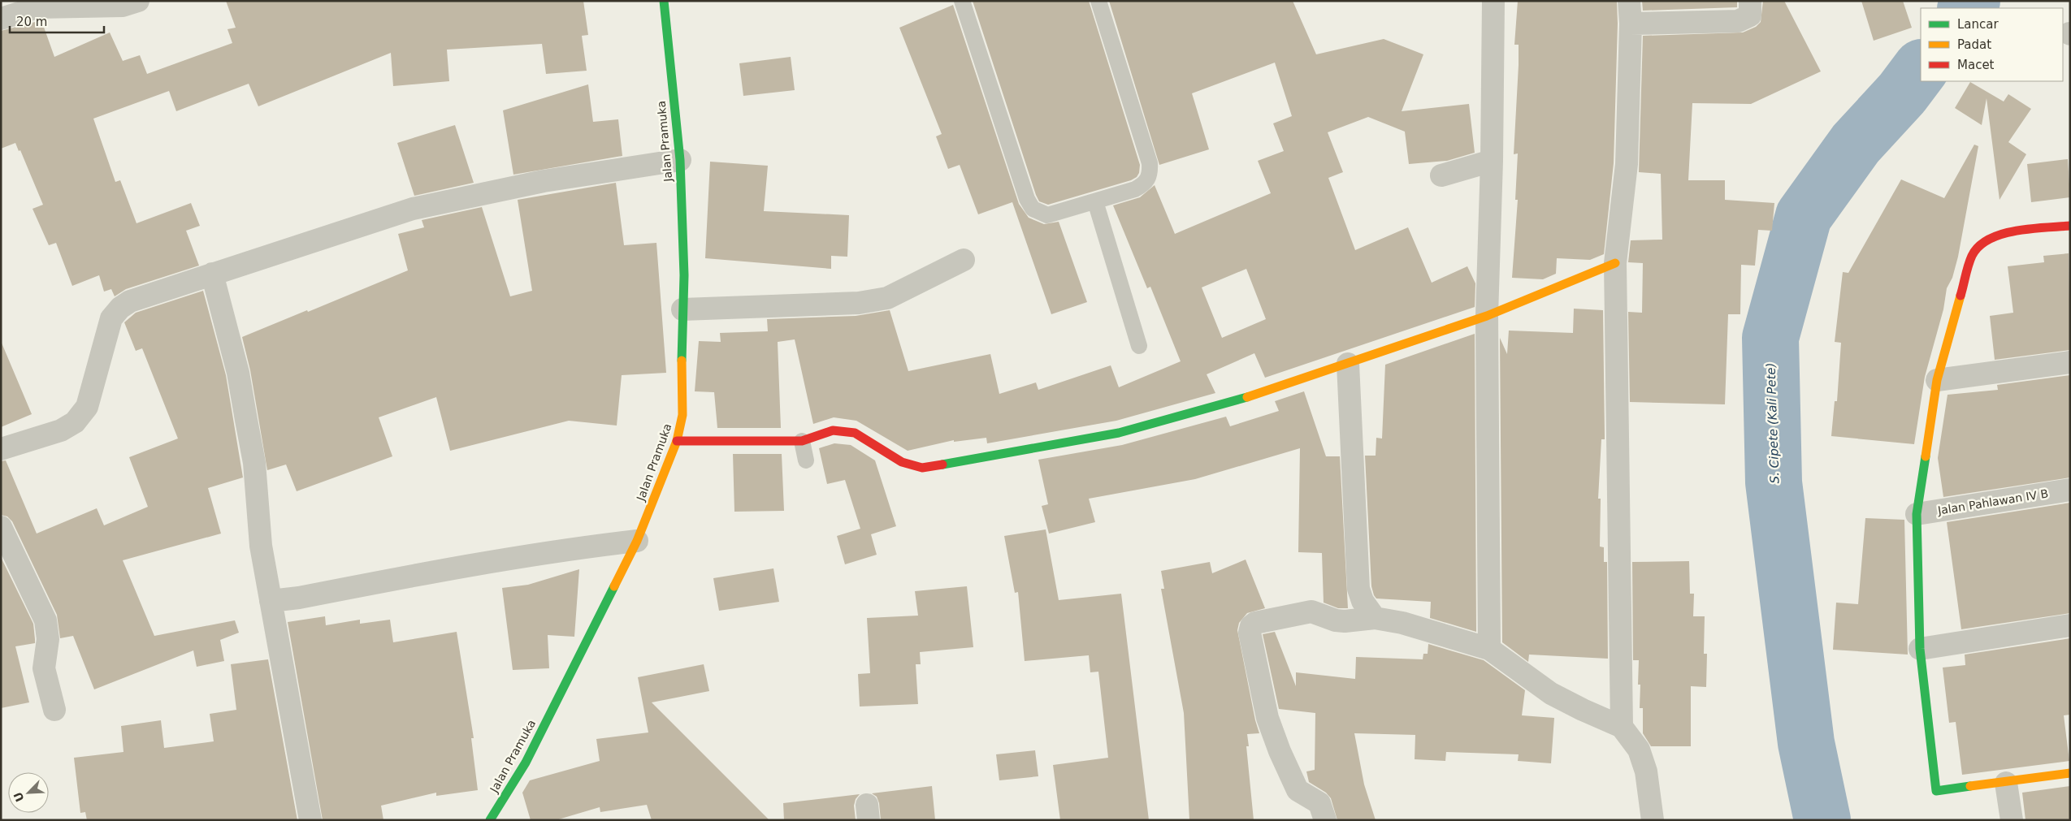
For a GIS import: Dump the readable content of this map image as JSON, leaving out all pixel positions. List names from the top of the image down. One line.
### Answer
{"streets":{"street":["Jalan Pramuka","Jalan Pahlawan IV B"]},"water":["S. Cipete (Kali Pete)"],"legend":["Lancar","Padat","Macet"],"scale_bar":"20 m","north":"bottom left"}
